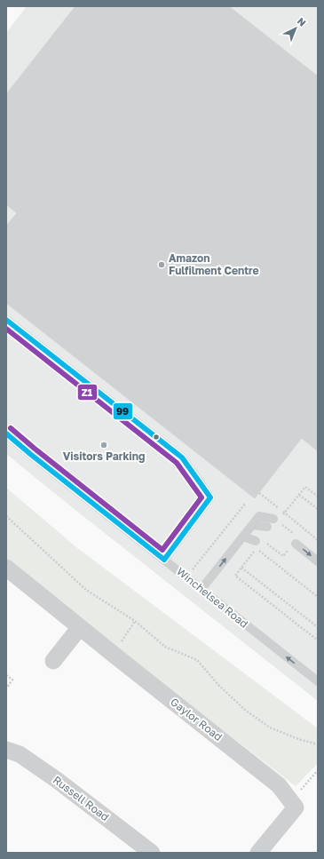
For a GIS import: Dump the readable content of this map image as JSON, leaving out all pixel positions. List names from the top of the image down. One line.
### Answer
{"streets":{"street":["Gaylor Road","Russell Road"],"lane":["Winchelsea Road"]},"one_way":["Winchelsea Road"],"places":["Amazon Fulfilment Centre","Visitors Parking"],"lines":["transit line 99","transit line Z1"],"north":"top right"}
